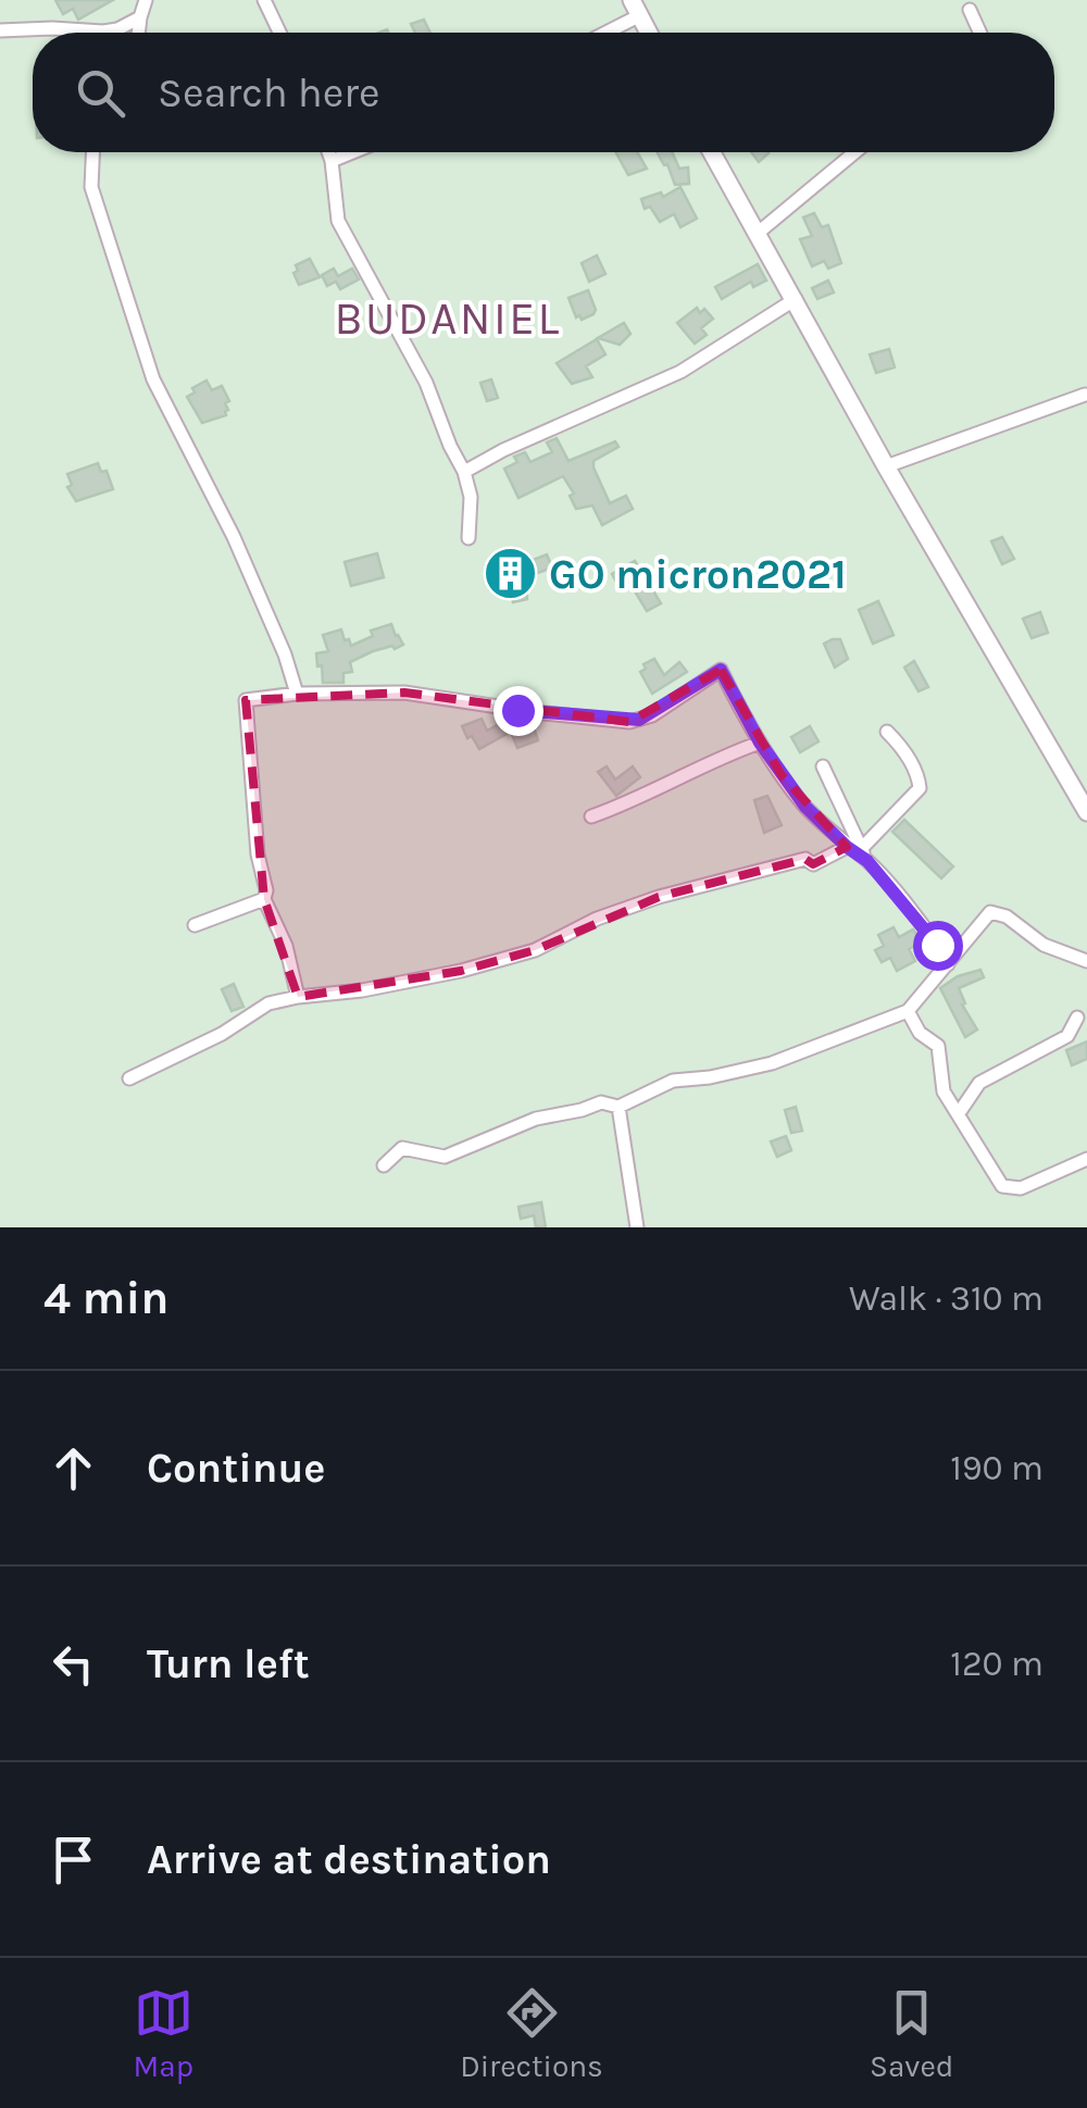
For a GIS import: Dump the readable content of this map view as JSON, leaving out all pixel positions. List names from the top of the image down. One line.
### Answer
{"districts":["BUDANIEL"],"places":{"building":["GO micron2021"]},"page":{"search":"Search here","heading":["4 min","Walk · 310 m"],"list":[["Continue","190 m"],["Turn left","120 m"],"Arrive at destination"],"nav":["Map","Directions","Saved"]}}
